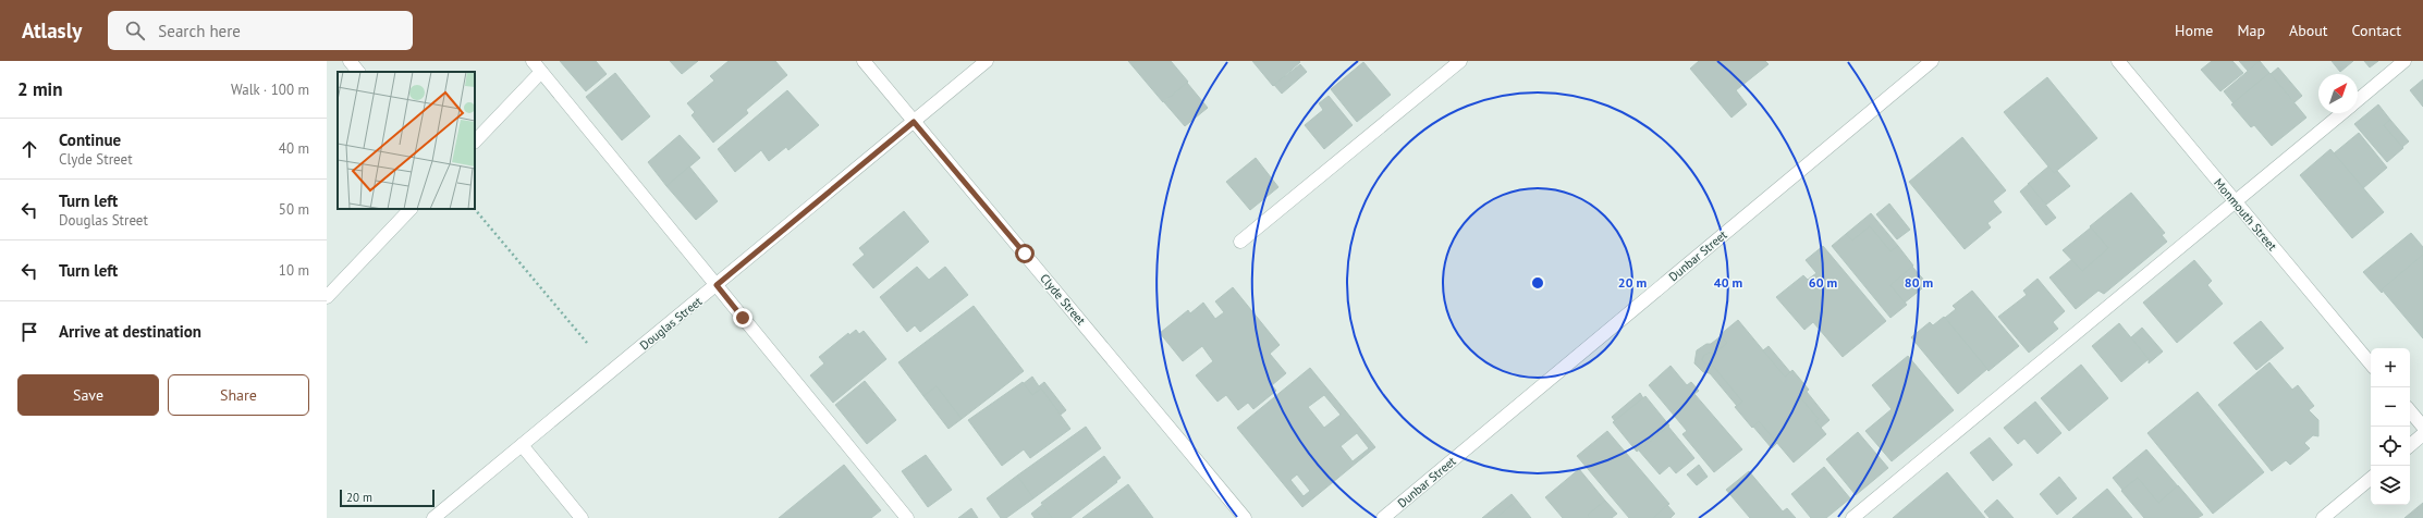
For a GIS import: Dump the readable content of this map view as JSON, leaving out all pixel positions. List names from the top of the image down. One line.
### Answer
{"streets":{"street":["Monmouth Street","Dunbar Street","Clyde Street","Douglas Street"]},"crossings":[["Clyde Street","Douglas Street"]],"scale_bar":"20 m","north":"top right","page":{"header":"Atlasly","search":"Search here","nav":["Home","Map","About","Contact"],"heading":["2 min","Walk · 100 m"],"list":[["Continue","Clyde Street","40 m"],["Turn left","Douglas Street","50 m"],["Turn left","10 m"],"Arrive at destination"],"map_buttons":["+","−"],"buttons":["Save","Share"],"scale":"20 m"},"rings":["20 m","40 m","60 m","80 m"]}
